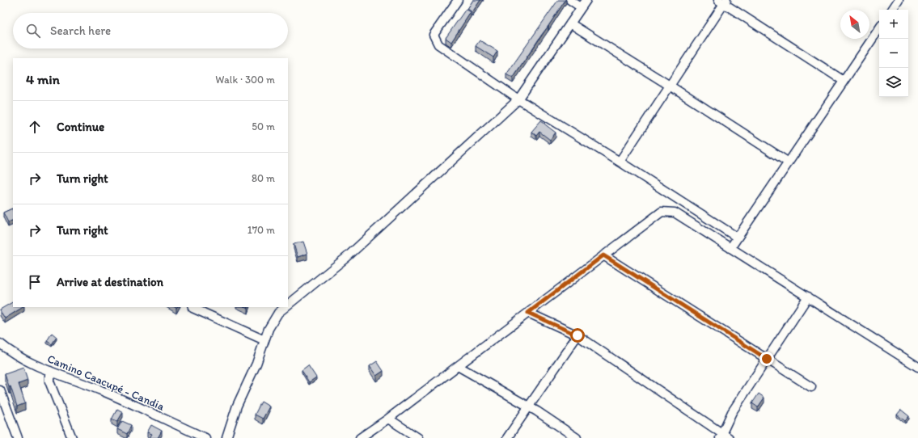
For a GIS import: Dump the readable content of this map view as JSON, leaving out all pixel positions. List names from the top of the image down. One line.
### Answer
{"streets":{"street":["Camino Caacupé - Candia"]},"north":"top left","page":{"map_buttons":["+","−"],"search":"Search here","heading":["4 min","Walk · 300 m"],"list":[["Continue","50 m"],["Turn right","80 m"],["Turn right","170 m"],"Arrive at destination"]}}
